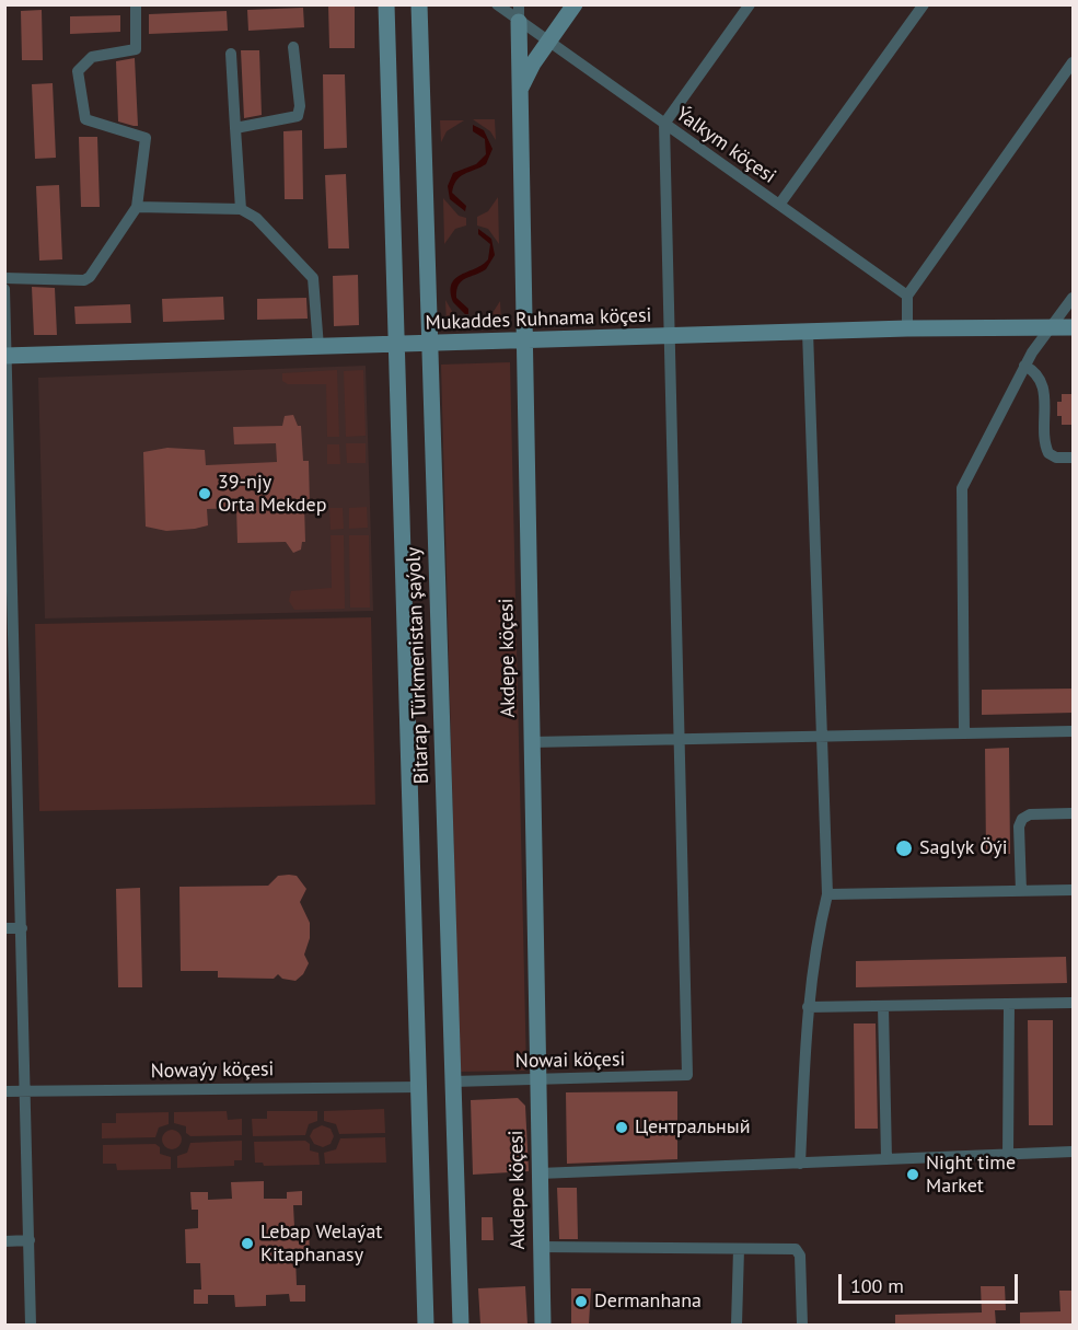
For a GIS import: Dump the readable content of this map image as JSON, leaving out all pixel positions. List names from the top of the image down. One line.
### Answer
{"streets":{"main road":["Mukaddes Ruhnama köçesi","Akdepe köçesi","Bitarap Türkmenistan şaýoly"],"street":["Ýalkym köçesi","Nowai köçesi","Nowaýy köçesi"]},"crossings":[["Ýalkym köçesi","Akdepe köçesi"],["Mukaddes Ruhnama köçesi","Akdepe köçesi"],["Mukaddes Ruhnama köçesi","Bitarap Türkmenistan şaýoly"],["Akdepe köçesi","Nowai köçesi"],["Bitarap Türkmenistan şaýoly","Nowai köçesi"],["Bitarap Türkmenistan şaýoly","Nowaýy köçesi"]],"places":["39-njy Orta Mekdep","Saglyk Öýi","Центральный","Night time Market","Lebap Welaýat Kitaphanasy","Dermanhana"],"scale_bar":"100 m"}
